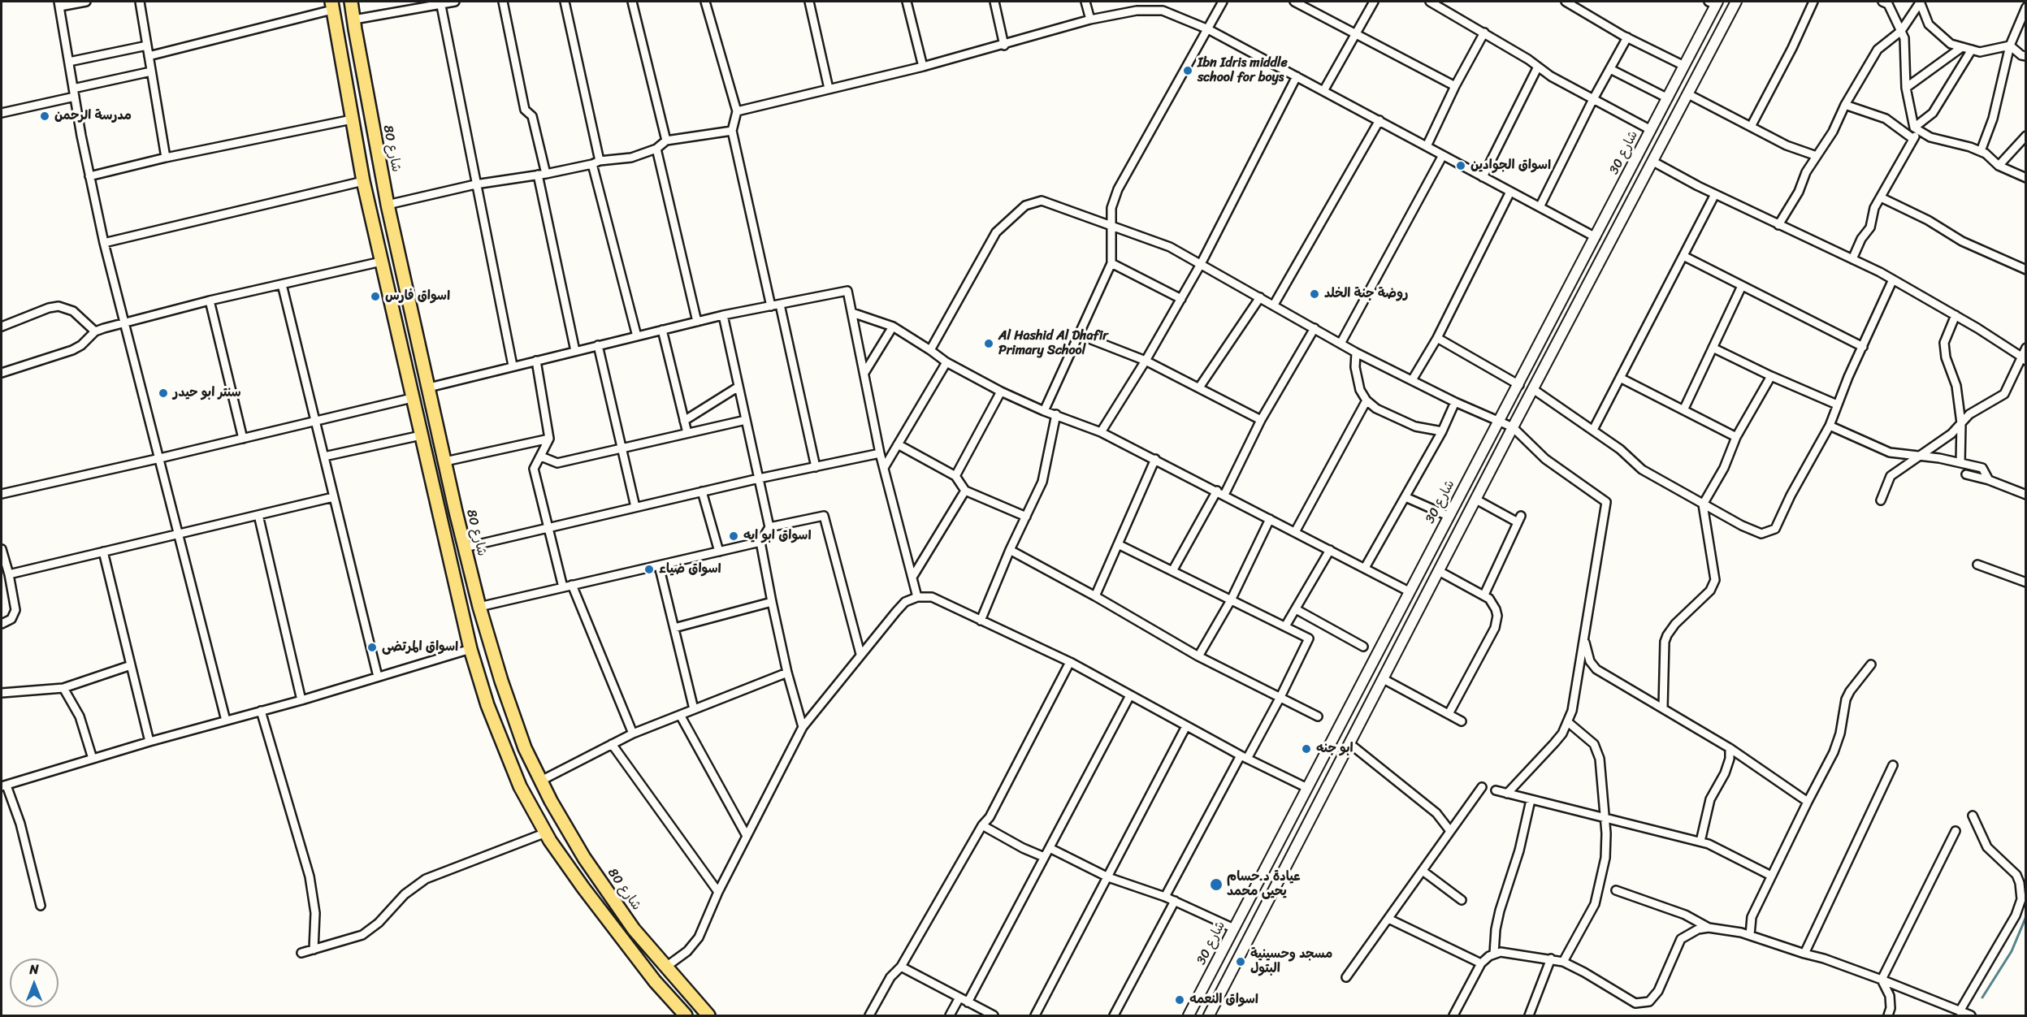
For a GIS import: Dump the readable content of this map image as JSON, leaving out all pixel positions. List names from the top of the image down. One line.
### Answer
{"streets":{"main road":["شارع 80"],"street":["شارع 30"]},"places":["Ibn Idris middle school for boys","مدرسة الرحمن","اسواق الجوادين","روضة جنة الخلد","اسواق فارس","Al Hashid Al Dhafir Primary School","سنتر ابو حيدر","اسواق ابو ايه","اسواق ضياء","اسواق المرتضى","ابو جنه","عيادة د.حسام يحيى محمد","مسجد وحسينية البتول","اسواق النعمه"],"north":"top"}
